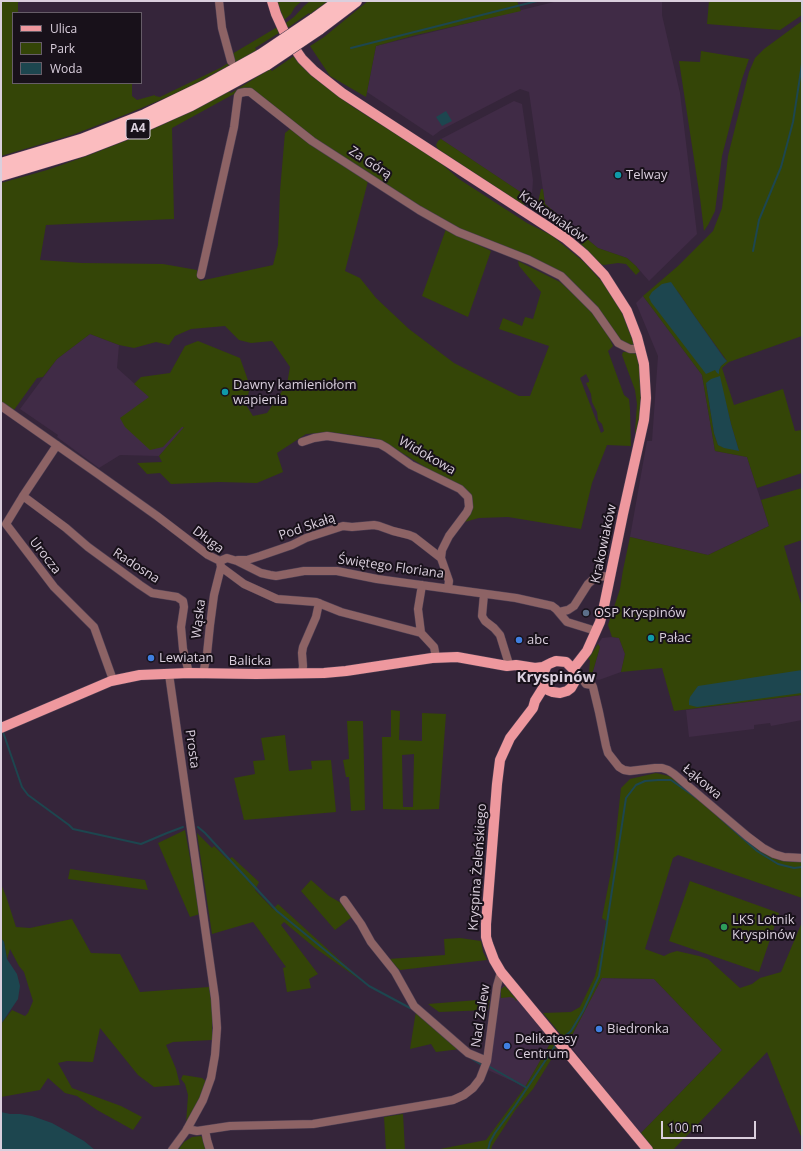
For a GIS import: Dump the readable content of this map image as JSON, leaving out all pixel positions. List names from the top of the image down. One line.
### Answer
{"streets":{"highway":["A4"],"main road":["Krakowiaków","Balicka","Kryspina Żeleńskiego"],"street":["Za Górą","Widokowa","Pod Skałą","Długa","Urocza","Radosna","Świętego Floriana","Wąska","Prosta","Łąkowa","Nad Zalew"]},"crossings":[["Za Górą","Krakowiaków"],["Krakowiaków","Świętego Floriana"],["Krakowiaków","Balicka"],["Krakowiaków","Łąkowa"],["Krakowiaków","Kryspina Żeleńskiego"],["Widokowa","Pod Skałą"],["Pod Skałą","Świętego Floriana"],["Długa","Urocza"],["Długa","Wąska"],["Długa","Balicka"],["Urocza","Radosna"],["Urocza","Balicka"],["Radosna","Balicka"],["Wąska","Balicka"],["Balicka","Prosta"],["Balicka","Łąkowa"],["Balicka","Kryspina Żeleńskiego"],["Prosta","Nad Zalew"],["Łąkowa","Kryspina Żeleńskiego"],["Kryspina Żeleńskiego","Nad Zalew"]],"districts":["Kryspinów"],"places":["Telway","Dawny kamieniołom wapienia","OSP Kryspinów","Pałac","abc","Lewiatan","LKS Lotnik Kryspinów","Biedronka","Delikatesy Centrum"],"legend":["Ulica","Park","Woda"],"scale_bar":"100 m"}
